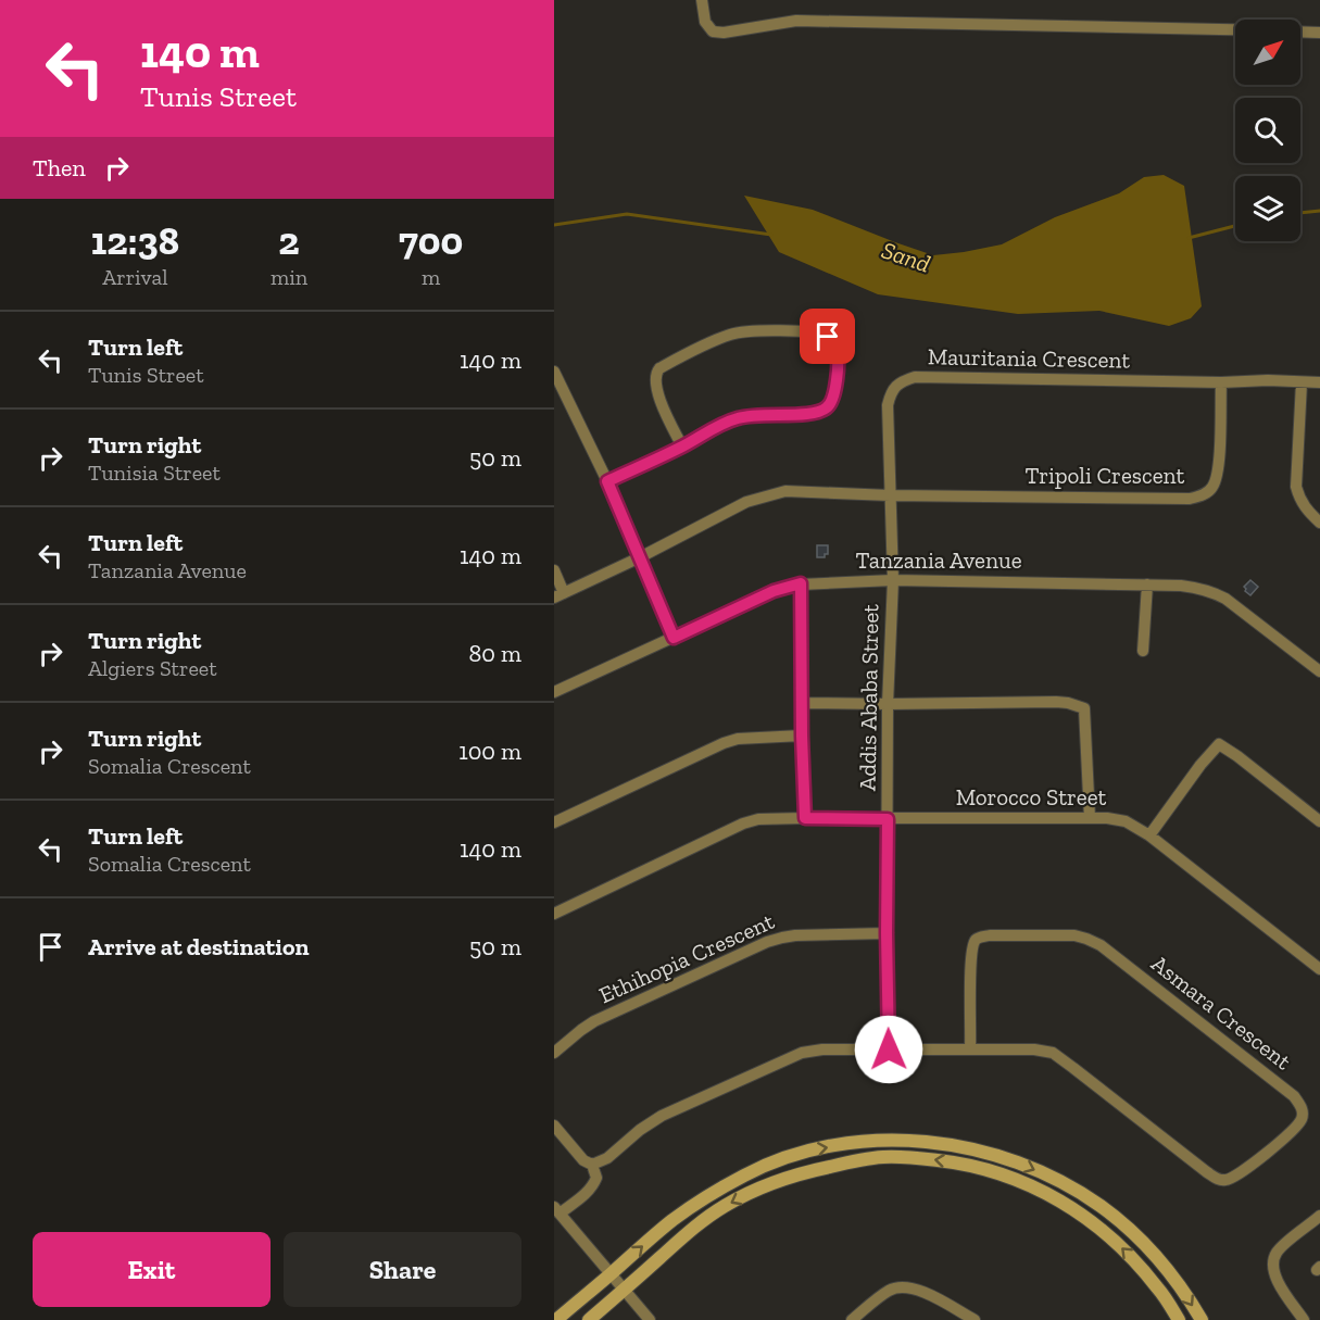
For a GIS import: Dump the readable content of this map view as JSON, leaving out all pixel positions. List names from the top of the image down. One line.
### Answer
{"streets":{"street":["Mauritania Crescent","Tripoli Crescent","Tanzania Avenue","Addis Ababa Street","Morocco Street","Ethihopia Crescent","Asmara Crescent"]},"crossings":[["Mauritania Crescent","Tripoli Crescent"],["Mauritania Crescent","Tanzania Avenue"],["Mauritania Crescent","Addis Ababa Street"],["Tanzania Avenue","Addis Ababa Street"],["Addis Ababa Street","Morocco Street"],["Addis Ababa Street","Ethihopia Crescent"]],"water":["Sand"],"north":"top right","page":{"turn":["140 m","Tunis Street"],"then":"Then","eta":["12:38","Arrival","2","min","700","m"],"list":[{"name":"Turn left","note":"Tunis Street","value":"140 m"},{"name":"Turn right","note":"Tunisia Street","value":"50 m"},{"name":"Turn left","note":"Tanzania Avenue","value":"140 m"},{"name":"Turn right","note":"Algiers Street","value":"80 m"},{"name":"Turn right","note":"Somalia Crescent","value":"100 m"},{"name":"Turn left","note":"Somalia Crescent","value":"140 m"},{"name":"Arrive at destination","value":"50 m"}],"buttons":["Exit","Share"]}}
